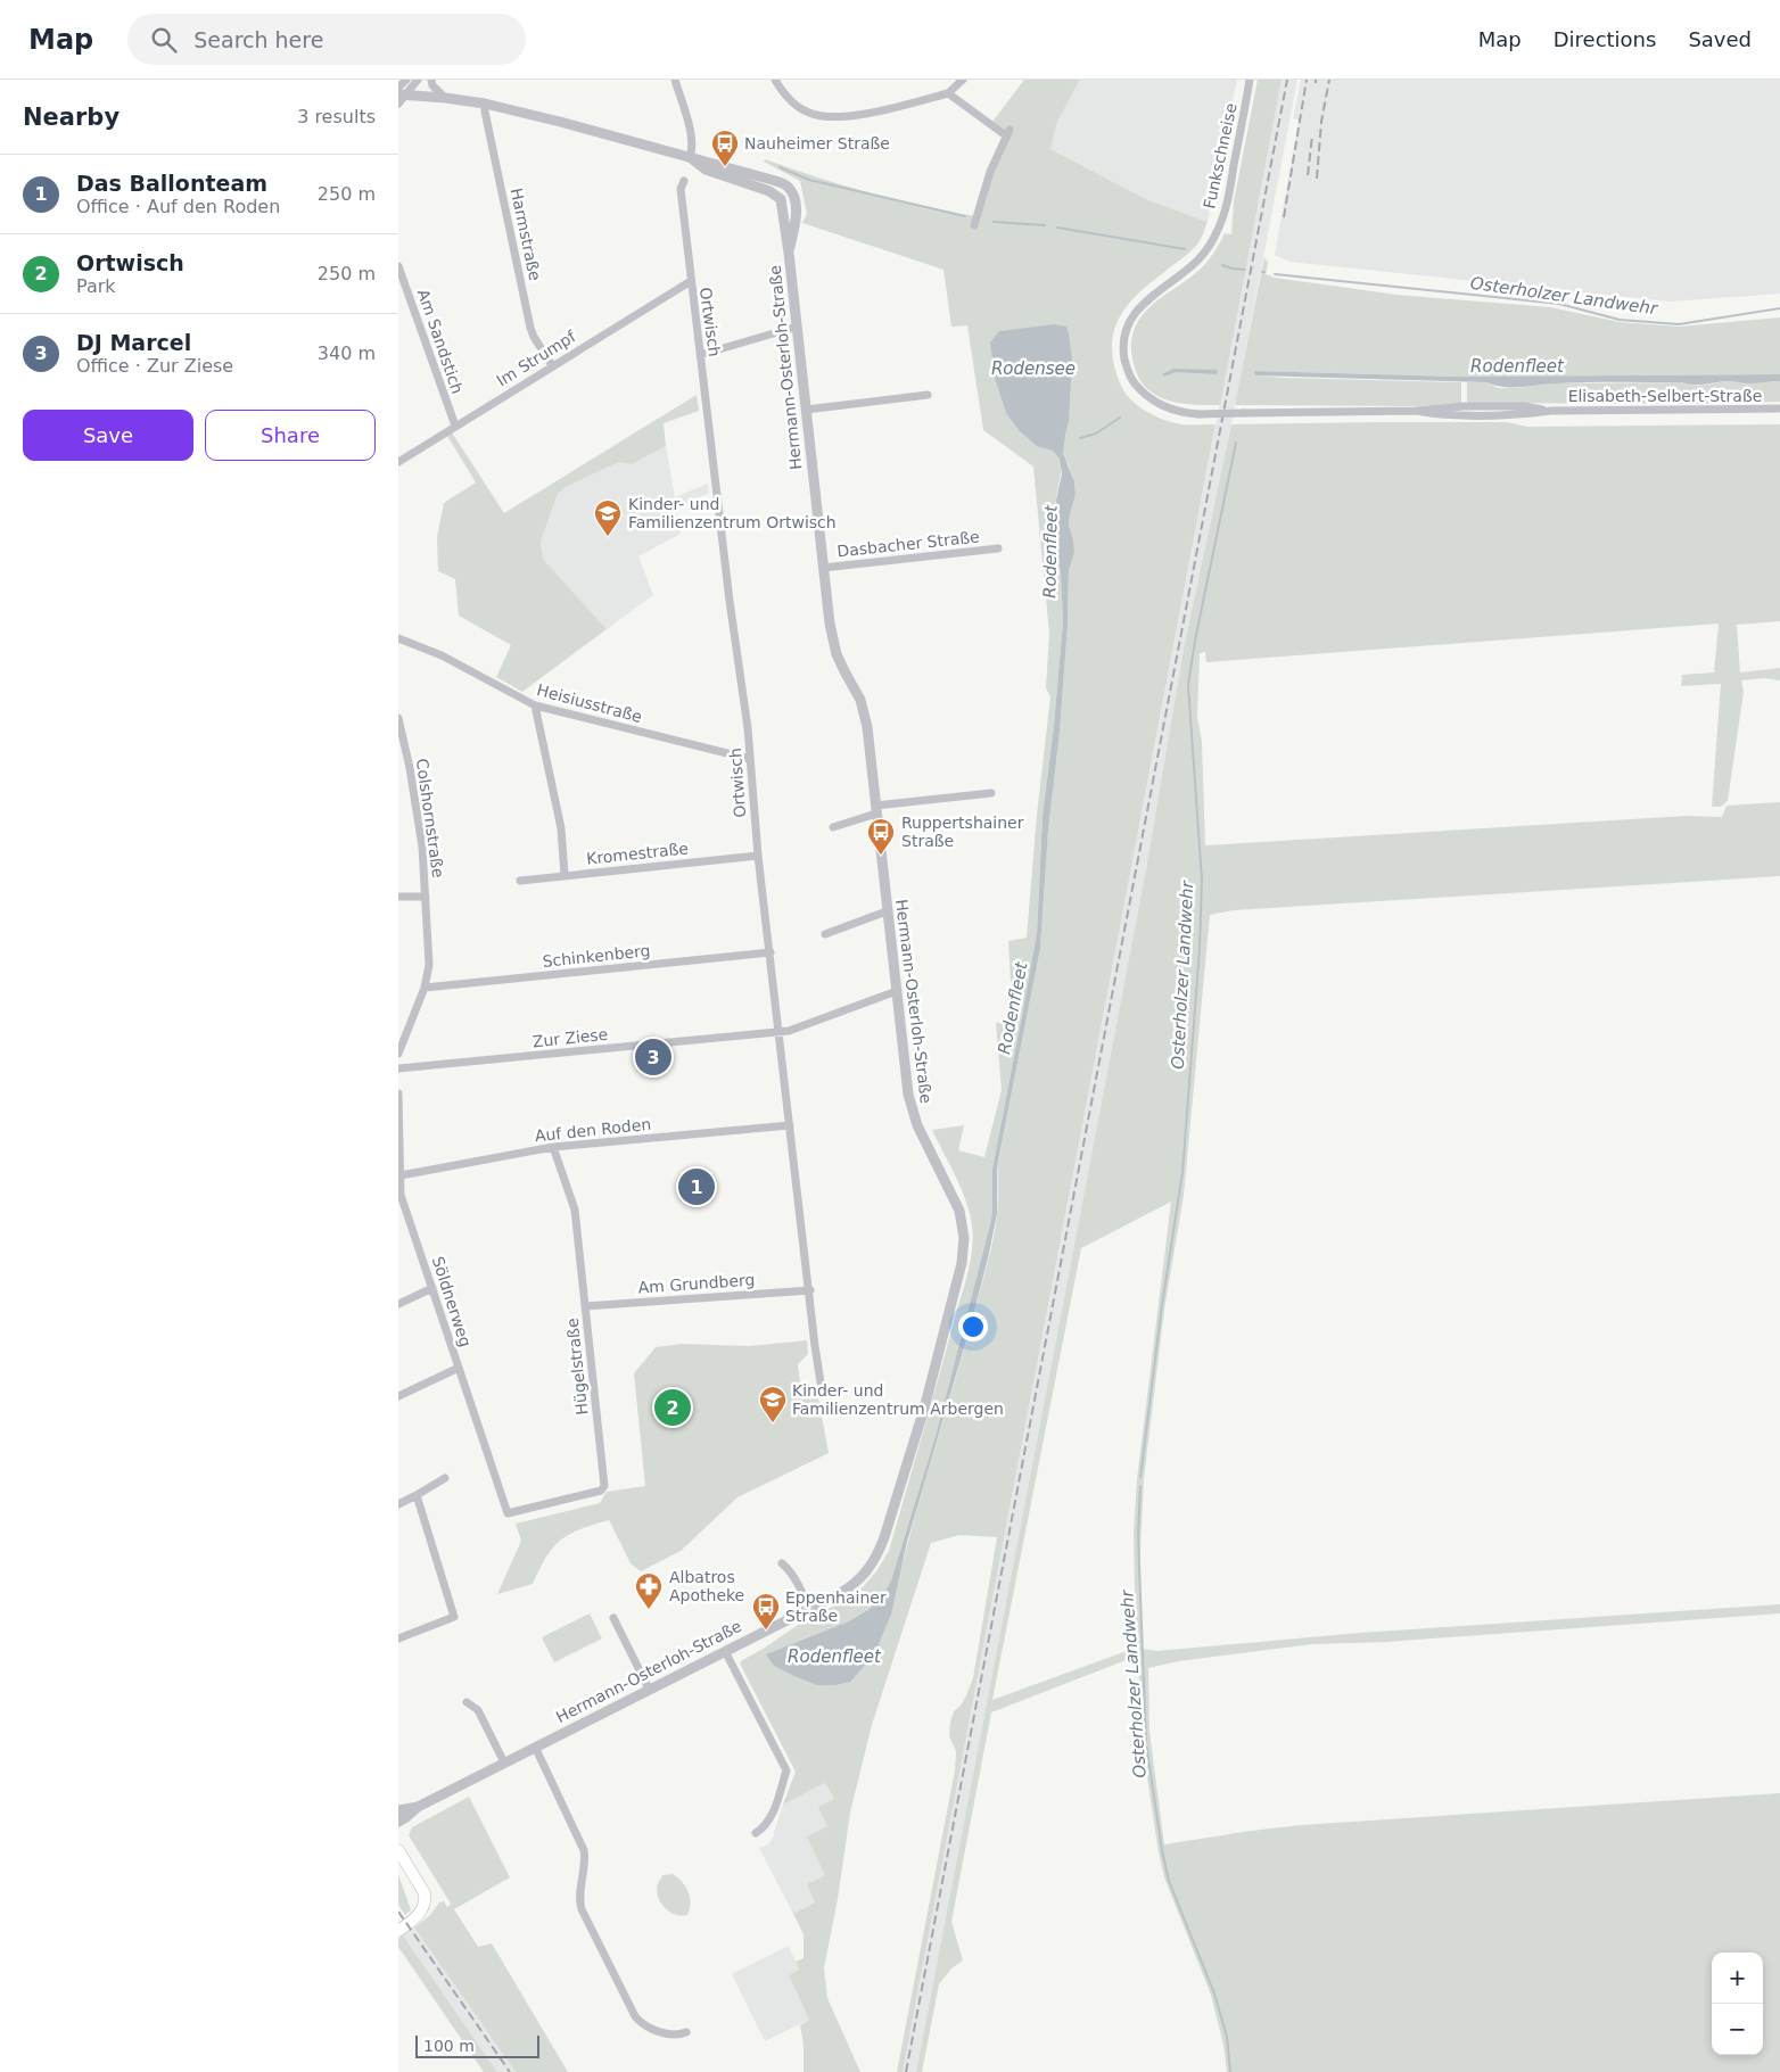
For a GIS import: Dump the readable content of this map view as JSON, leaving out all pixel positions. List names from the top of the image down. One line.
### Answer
{"streets":{"street":["Funkschneise","Harmstraße","Ortwisch","Am Sandstich","Im Strumpf","Hermann-Osterloh-Straße","Elisabeth-Selbert-Straße","Dasbacher Straße","Heisiusstraße","Colshornstraße","Kromestraße","Schinkenberg","Zur Ziese","Auf den Roden","Am Grundberg","Söldnerweg","Hügelstraße"]},"crossings":[["Funkschneise","Elisabeth-Selbert-Straße"],["Harmstraße","Im Strumpf"],["Ortwisch","Im Strumpf"],["Ortwisch","Heisiusstraße"],["Ortwisch","Kromestraße"],["Ortwisch","Schinkenberg"],["Ortwisch","Zur Ziese"],["Ortwisch","Auf den Roden"],["Ortwisch","Am Grundberg"],["Am Sandstich","Im Strumpf"],["Hermann-Osterloh-Straße","Dasbacher Straße"],["Hermann-Osterloh-Straße","Zur Ziese"],["Colshornstraße","Schinkenberg"],["Auf den Roden","Söldnerweg"],["Auf den Roden","Hügelstraße"],["Am Grundberg","Hügelstraße"],["Söldnerweg","Hügelstraße"]],"water":["Osterholzer Landwehr","Rodenfleet","Rodensee"],"places":{"bus stop":["Nauheimer Straße","Ruppertshainer Straße","Eppenhainer Straße"],"school or university":["Kinder- und Familienzentrum Ortwisch","Kinder- und Familienzentrum Arbergen"],"pharmacy":["Albatros Apotheke"]},"scale_bar":"100 m","page":{"header":"Map","search":"Search here","nav":["Map","Directions","Saved"],"heading":["Nearby","3 results"],"list":[{"mark":"1","name":"Das Ballonteam","note":"Office · Auf den Roden","value":"250 m"},{"mark":"2","name":"Ortwisch","note":"Park","value":"250 m"},{"mark":"3","name":"DJ Marcel","note":"Office · Zur Ziese","value":"340 m"}],"buttons":["Save","Share"],"pins":["3","1","2"],"map_buttons":["+","−"],"scale":"100 m"}}
